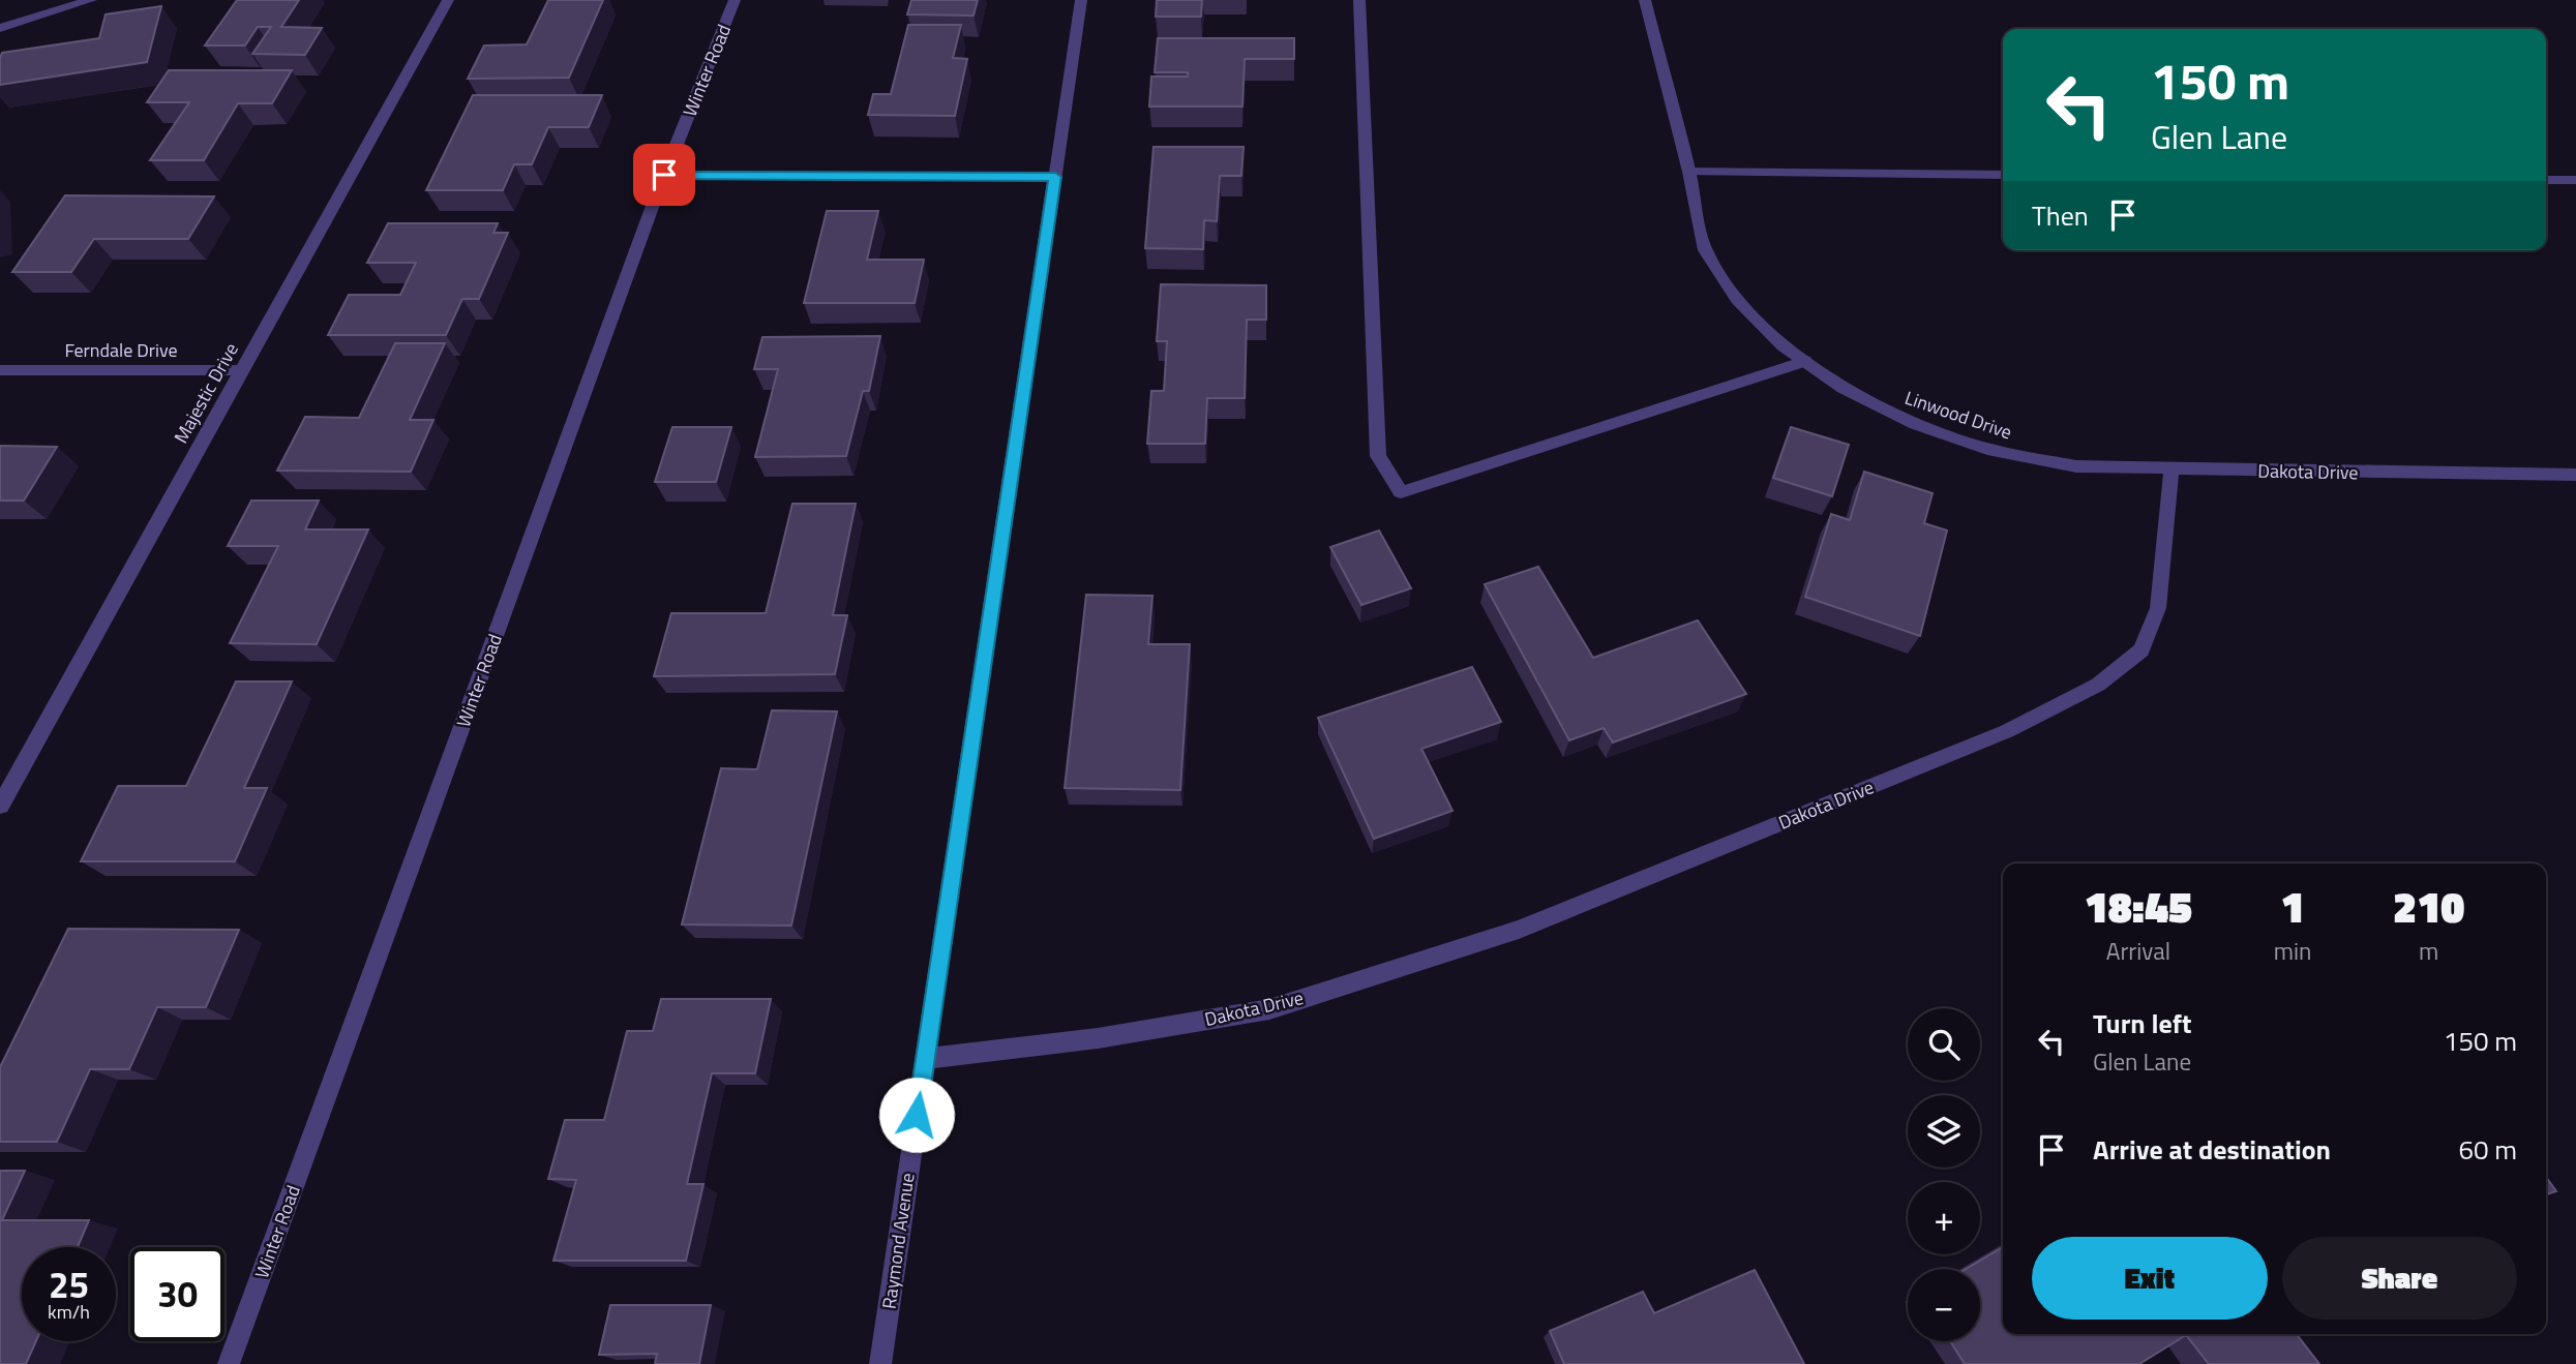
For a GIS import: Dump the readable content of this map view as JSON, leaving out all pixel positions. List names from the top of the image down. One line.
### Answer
{"streets":{"street":["Winter Road","Ferndale Drive","Majestic Drive","Linwood Drive","Dakota Drive","Raymond Avenue"]},"crossings":[["Ferndale Drive","Majestic Drive"],["Linwood Drive","Dakota Drive"],["Dakota Drive","Raymond Avenue"]],"page":{"turn":["150 m","Glen Lane"],"then":"Then","eta":["18:45","Arrival","1","min","210","m"],"list":[{"name":"Turn left","note":"Glen Lane","value":"150 m"},{"name":"Arrive at destination","value":"60 m"}],"map_buttons":["+","−"],"buttons":["Exit","Share"],"speed":"25 km/h","limit":"30"}}
